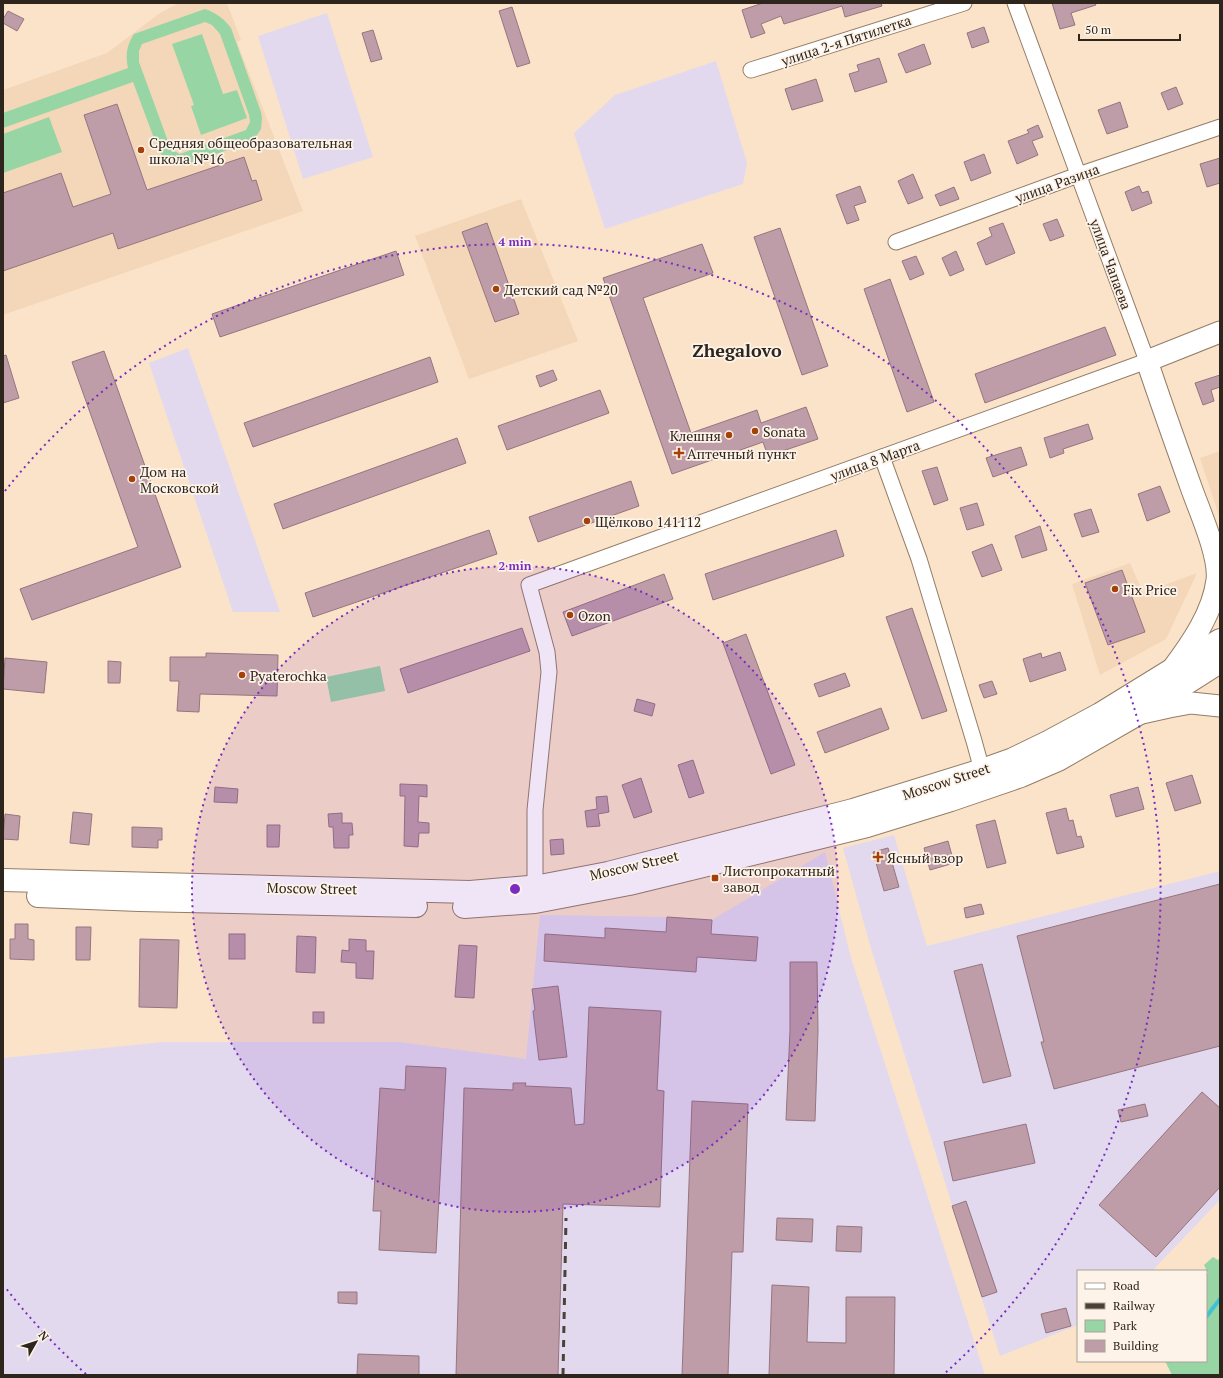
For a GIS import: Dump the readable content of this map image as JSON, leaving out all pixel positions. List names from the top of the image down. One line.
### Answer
{"streets":{"main road":["Moscow Street"],"street":["улица 2-я Пятилетка","улица Разина","улица Чапаева","улица 8 Марта"]},"crossings":[["улица Разина","улица Чапаева"],["улица Чапаева","улица 8 Марта"],["улица Чапаева","Moscow Street"],["улица 8 Марта","Moscow Street"]],"districts":["Zhegalovo"],"places":{"other":["Средняя общеобразовательная школа №16","Детский сад №20","Sonata","Клешня","Дом на Московской","Щёлково 141112","Fix Price","Ozon","Pyaterochka"],"health":["Аптечный пункт","Ясный взор"],"transit":["Листопрокатный завод"]},"legend":["Road","Railway","Park","Building"],"scale_bar":"50 m","north":"top right","rings":["4 min","2 min"]}
